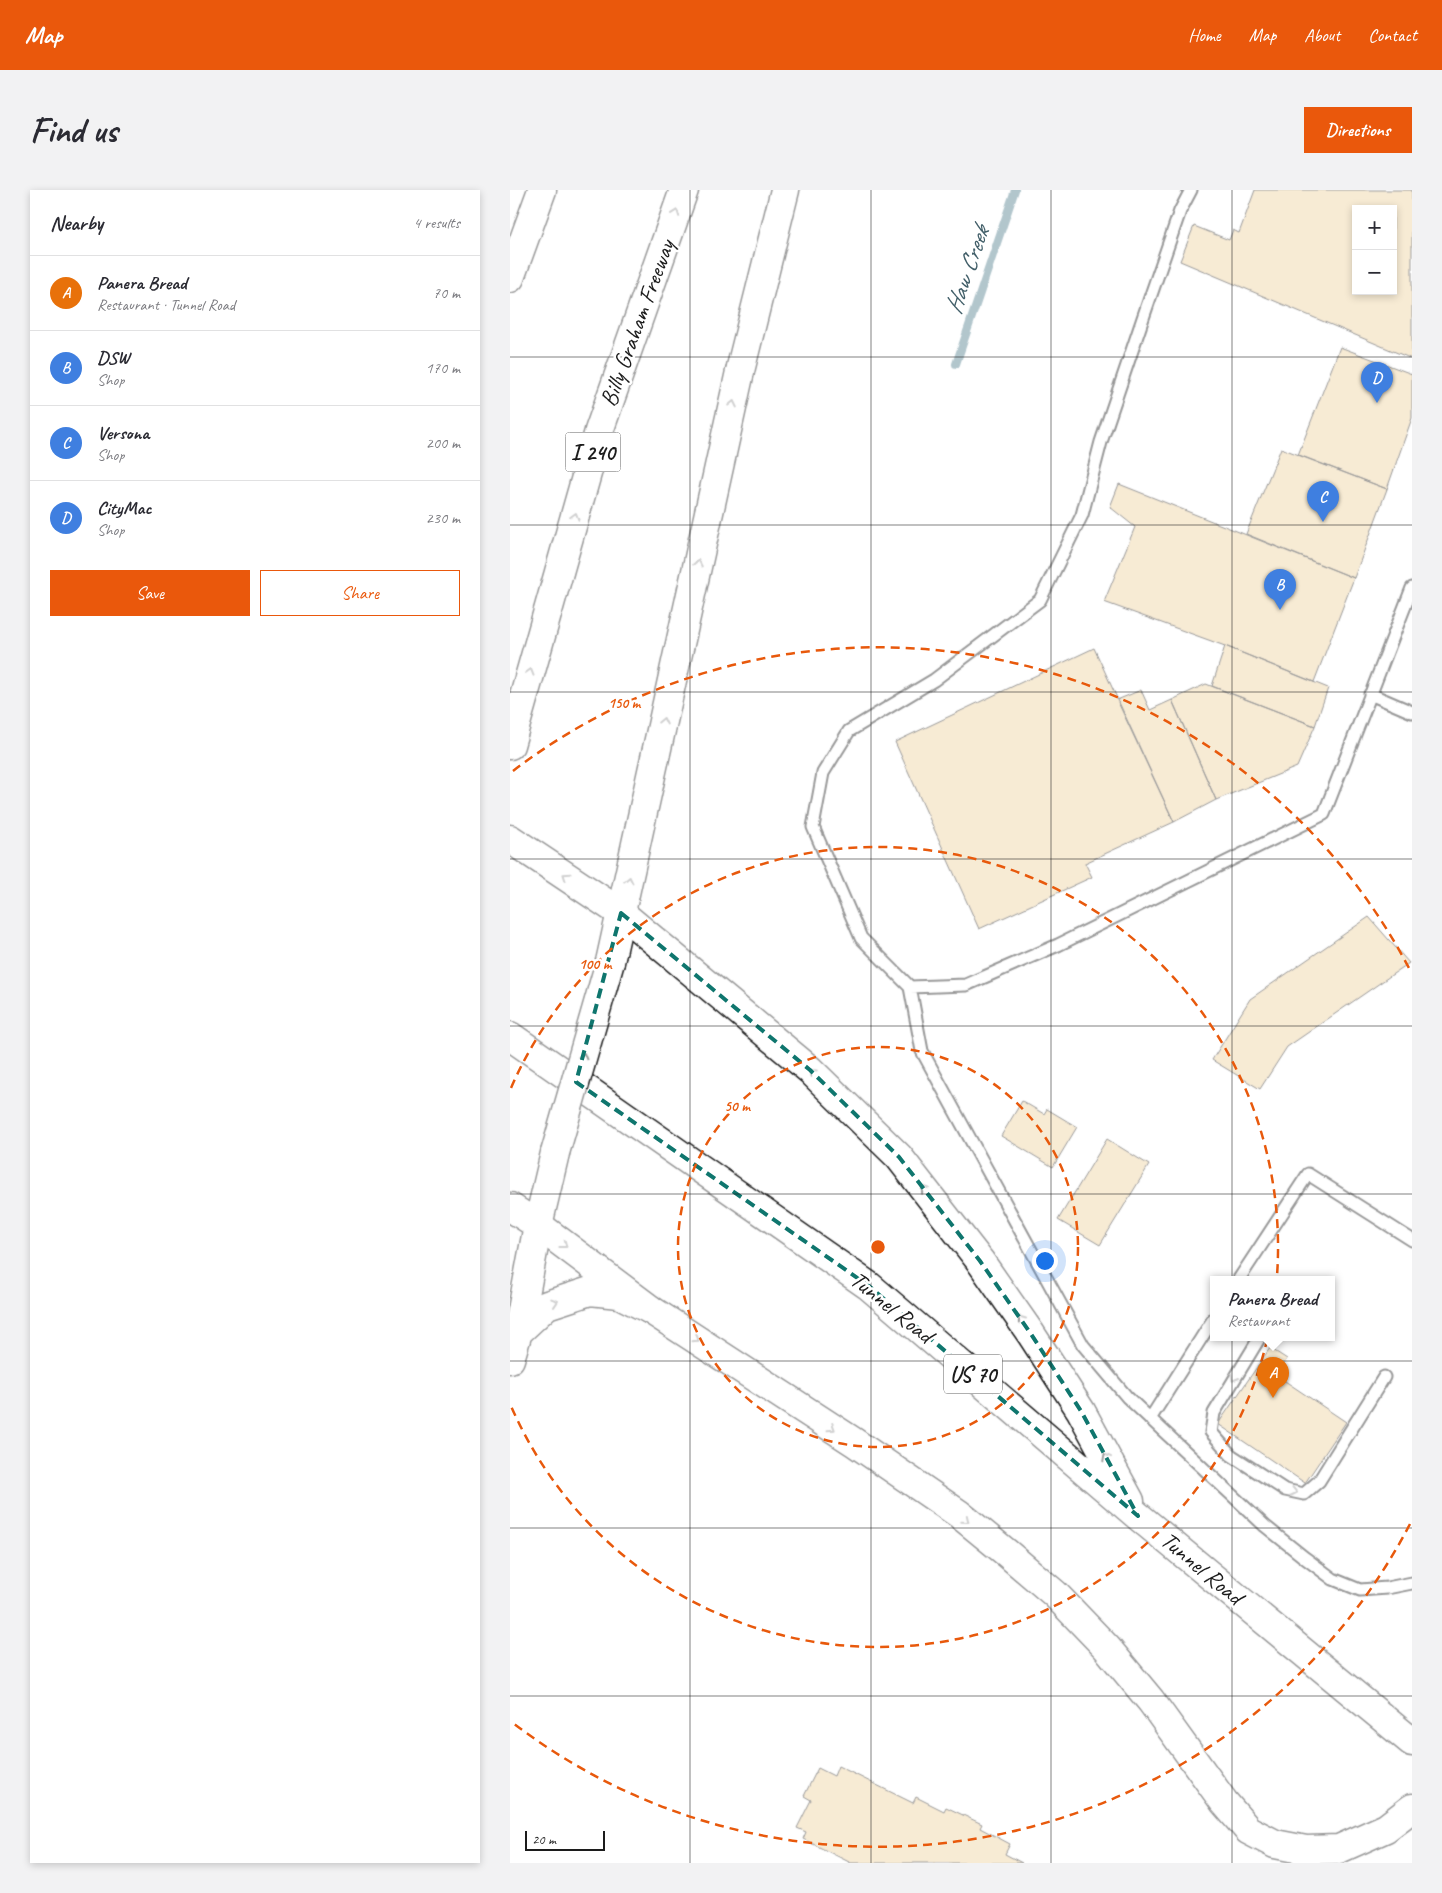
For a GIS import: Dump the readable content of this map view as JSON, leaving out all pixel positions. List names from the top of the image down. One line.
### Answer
{"streets":{"main road":["Billy Graham Freeway","I 240","Tunnel Road","US 70"]},"water":["Haw Creek"],"scale_bar":"20 m","page":{"header":"Map","nav":["Home","Map","About","Contact"],"buttons":["Directions",["Save","Share"]],"title":"Find us","heading":["Nearby","4 results"],"map_buttons":["+","−"],"list":[{"mark":"A","name":"Panera Bread","note":"Restaurant · Tunnel Road","value":"70 m"},{"mark":"B","name":"DSW","note":"Shop","value":"170 m"},{"mark":"C","name":"Versona","note":"Shop","value":"200 m"},{"mark":"D","name":"CityMac","note":"Shop","value":"230 m"}],"pins":["D","C","B","A"],"popup":["Panera Bread","Restaurant"],"scale":"20 m"},"rings":["150 m","100 m","50 m"]}
